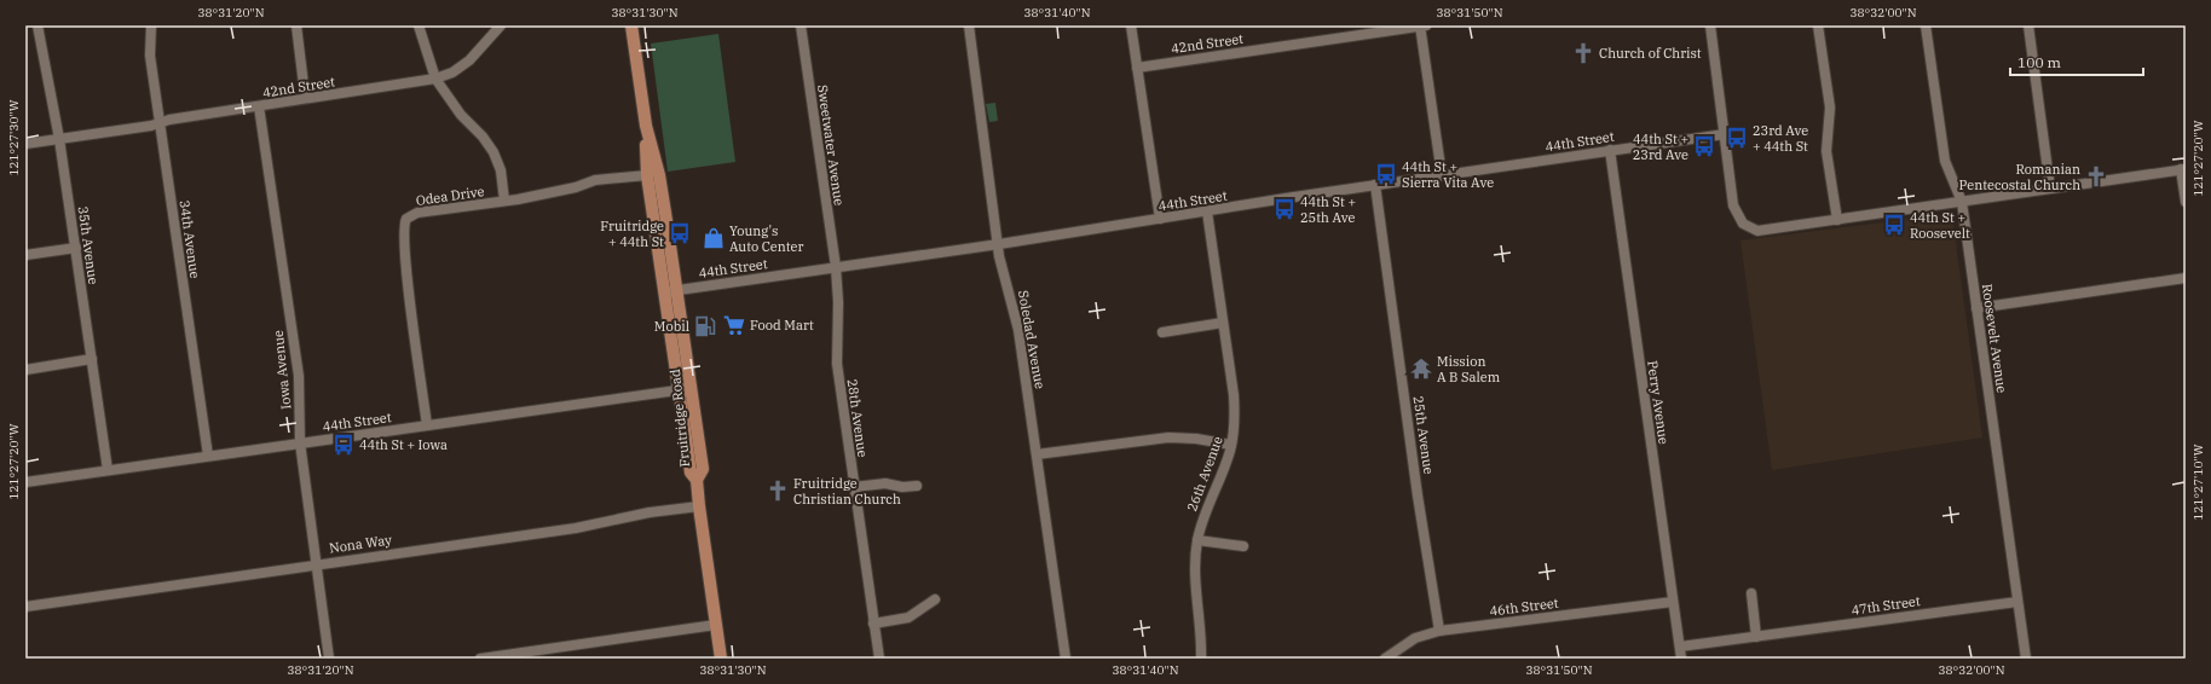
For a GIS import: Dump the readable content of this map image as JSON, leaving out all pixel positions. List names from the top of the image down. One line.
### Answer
{"streets":{"main road":["Fruitridge Road"],"street":["42nd Street","44th Street","Sweetwater Avenue","Odea Drive","34th Avenue","35th Avenue","Roosevelt Avenue","Soledad Avenue","Iowa Avenue","Perry Avenue","28th Avenue","25th Avenue","26th Avenue","Nona Way","47th Street","46th Street"]},"crossings":[["42nd Street","34th Avenue"],["42nd Street","35th Avenue"],["42nd Street","Iowa Avenue"],["44th Street","Sweetwater Avenue"],["44th Street","Odea Drive"],["44th Street","34th Avenue"],["44th Street","35th Avenue"],["44th Street","Soledad Avenue"],["44th Street","Iowa Avenue"],["44th Street","Perry Avenue"],["44th Street","Fruitridge Road"],["44th Street","28th Avenue"],["44th Street","25th Avenue"],["44th Street","26th Avenue"],["Sweetwater Avenue","28th Avenue"],["Odea Drive","Fruitridge Road"],["Roosevelt Avenue","47th Street"],["Iowa Avenue","Nona Way"],["Perry Avenue","47th Street"],["Perry Avenue","46th Street"],["Fruitridge Road","Nona Way"],["25th Avenue","46th Street"]],"places":{"church":["Church of Christ","Romanian Pentecostal Church","Fruitridge Christian Church"],"bus stop":["23rd Ave + 44th St","44th St + 23rd Ave","44th St + Sierra Vita Ave","44th St + 25th Ave","44th St + Roosevelt","Fruitridge + 44th St","44th St + Iowa"],"shop":["Young's Auto Center"],"supermarket":["Food Mart"],"fuel station":["Mobil"],"temple":["Mission A B Salem"]},"scale_bar":"100 m","coordinates":["38°31'20\"N","38°31'30\"N","38°31'40\"N","38°31'50\"N","38°32'00\"N","121°27'30\"W","121°27'20\"W","121°27'10\"W"]}
